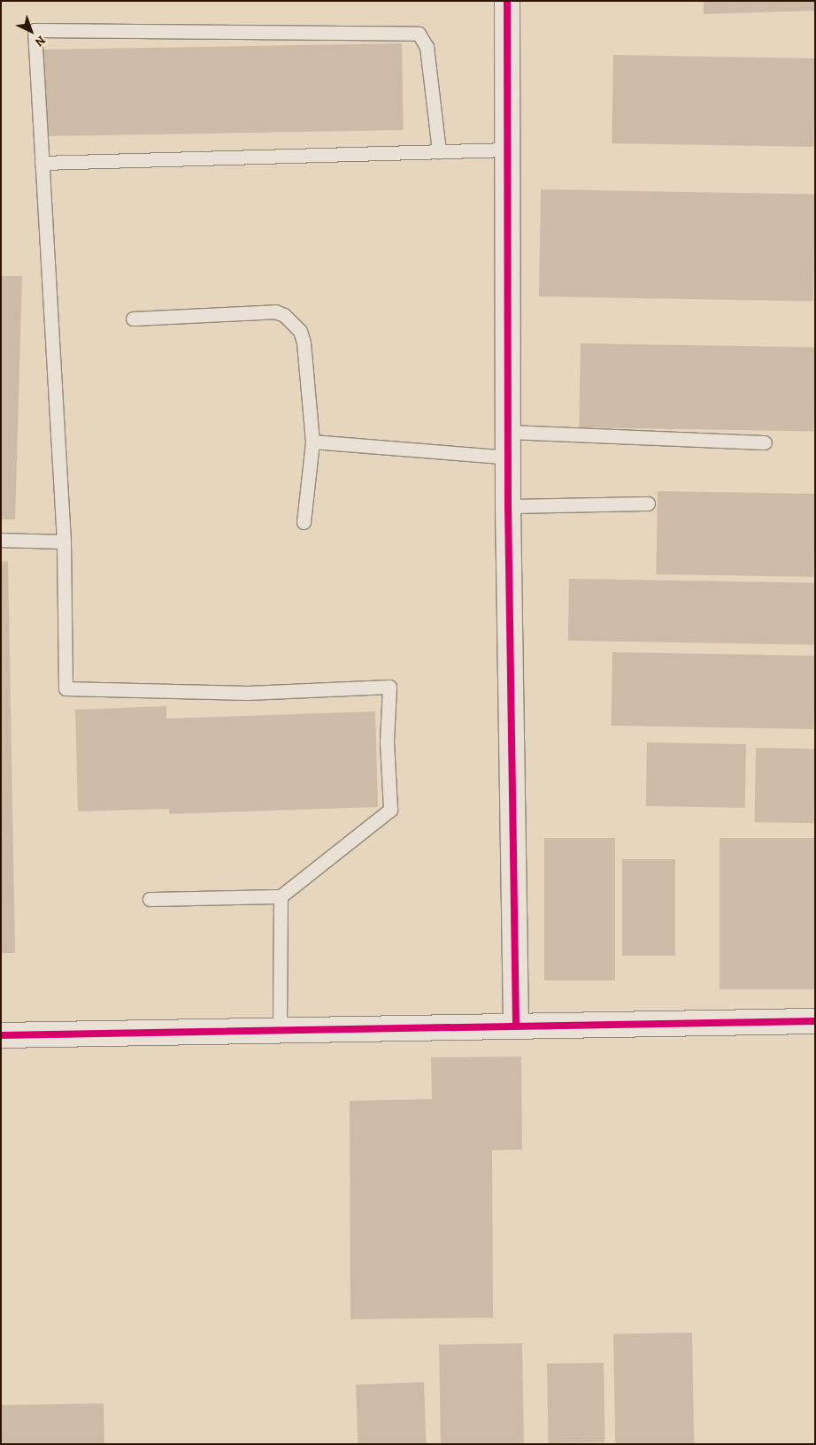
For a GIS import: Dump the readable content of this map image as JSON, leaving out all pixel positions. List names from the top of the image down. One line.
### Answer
{"north":"bottom right"}
